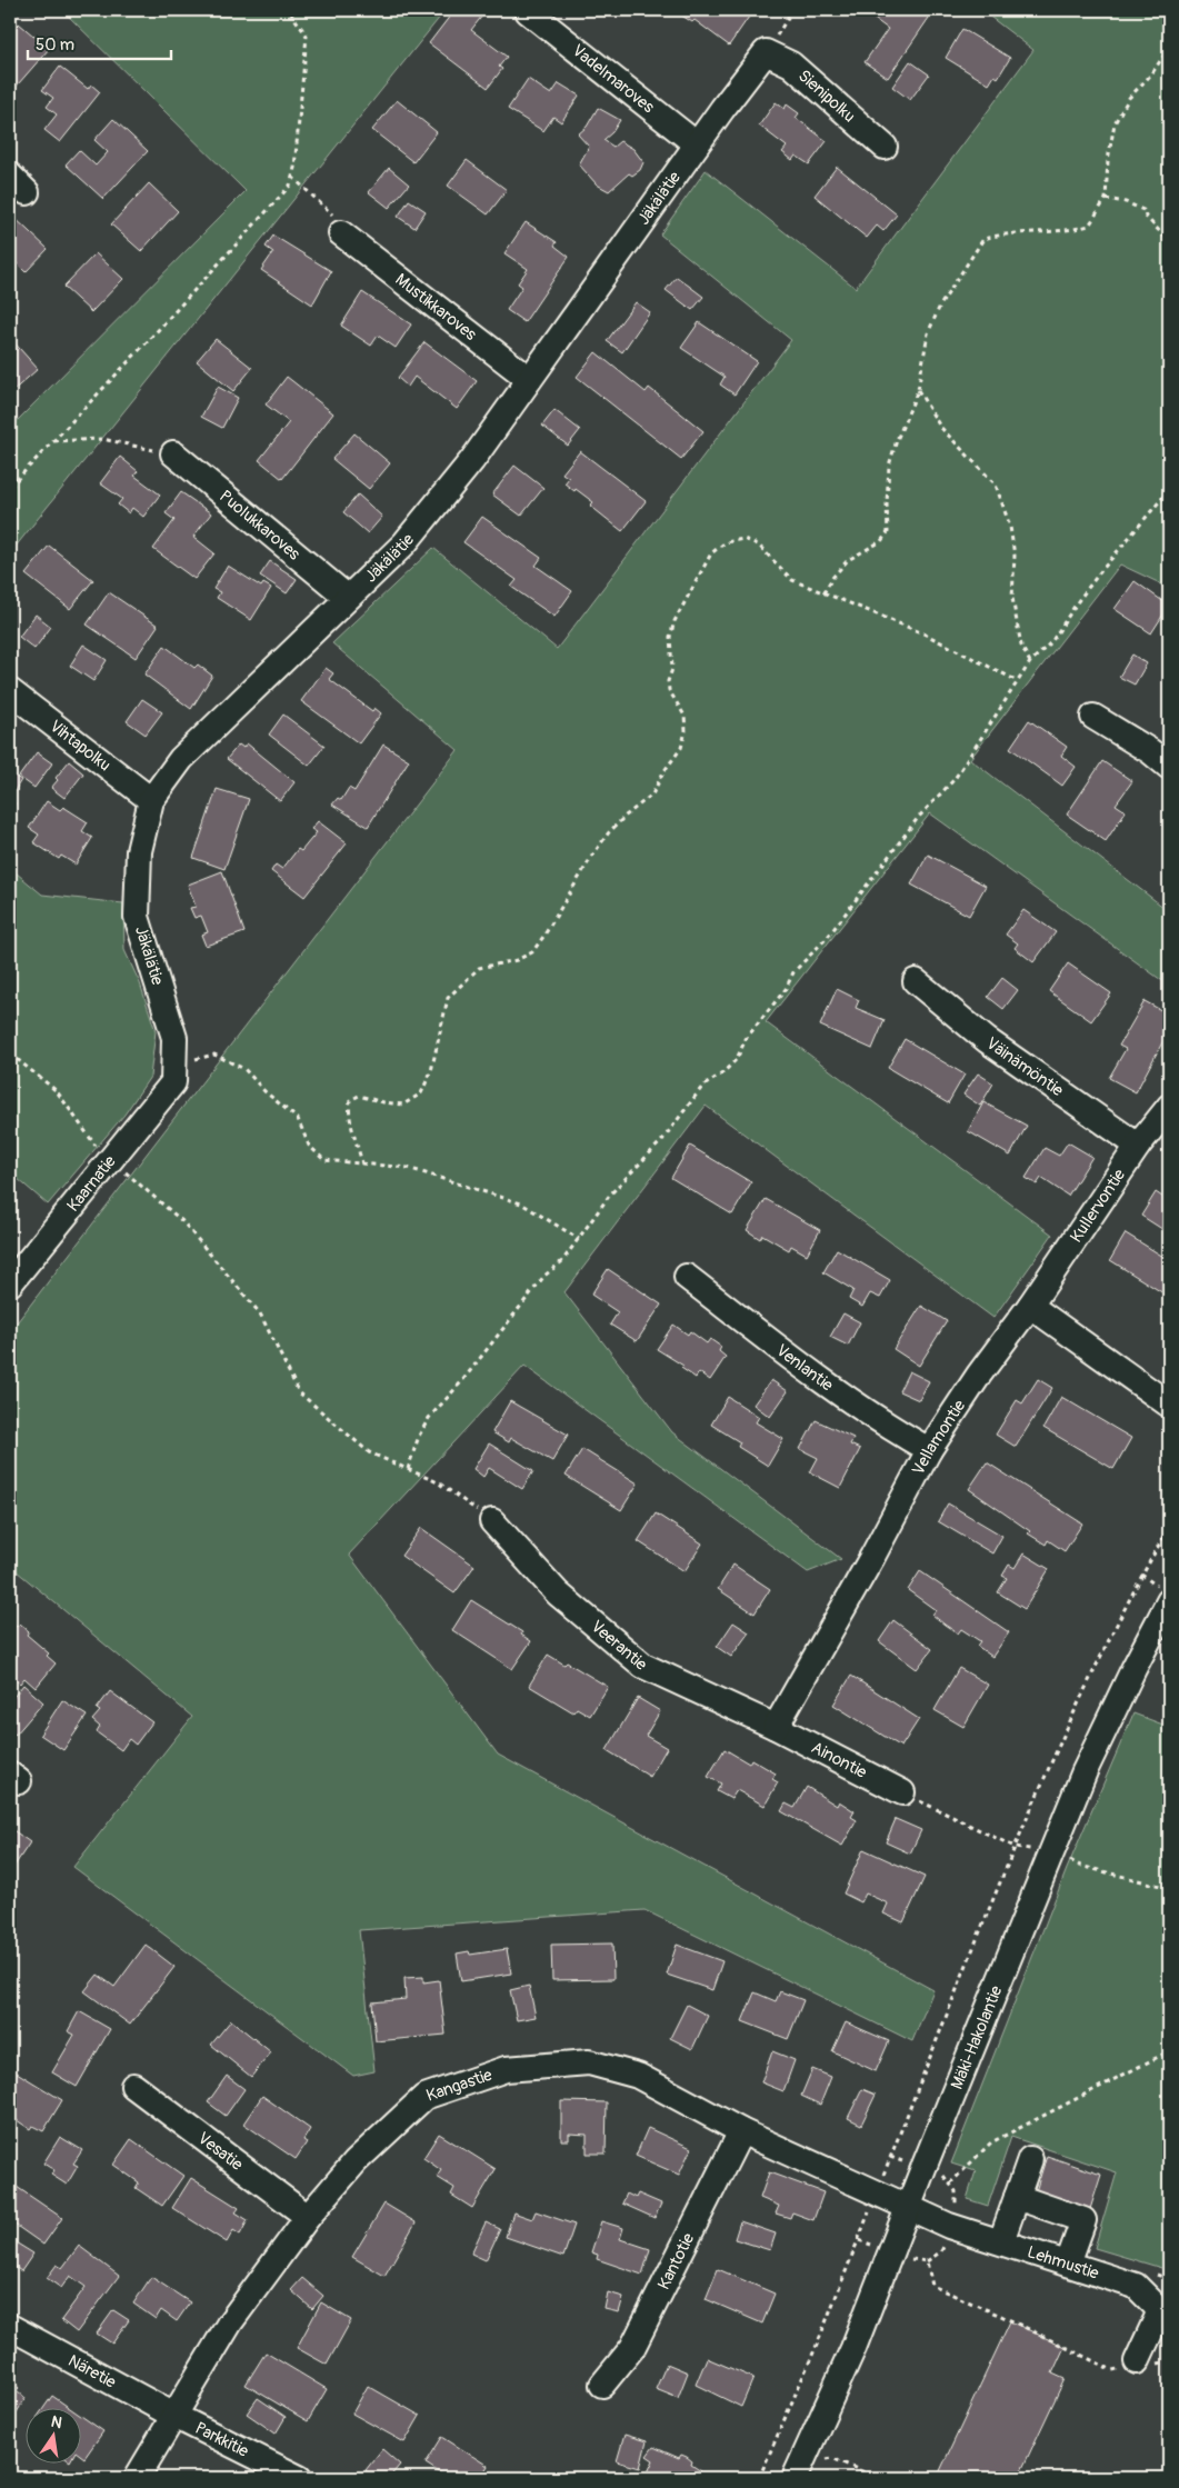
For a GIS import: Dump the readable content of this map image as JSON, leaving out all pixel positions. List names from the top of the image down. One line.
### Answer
{"streets":{"street":["Vadelmaroves","Sienipolku","Jäkälätie","Mustikkaroves","Puolukkaroves","Vihtapolku","Väinämöntie","Kaarnatie","Kullervontie","Venlantie","Vellamontie","Veerantie","Ainontie","Mäki-Hakolantie","Kangastie","Vesatie","Kantotie","Lehmustie","Näretie","Parkkitie"]},"crossings":[["Vadelmaroves","Jäkälätie"],["Sienipolku","Jäkälätie"],["Jäkälätie","Mustikkaroves"],["Jäkälätie","Puolukkaroves"],["Jäkälätie","Vihtapolku"],["Jäkälätie","Kaarnatie"],["Väinämöntie","Kullervontie"],["Kullervontie","Vellamontie"],["Venlantie","Vellamontie"],["Vellamontie","Veerantie"],["Vellamontie","Ainontie"],["Veerantie","Ainontie"],["Mäki-Hakolantie","Kangastie"],["Mäki-Hakolantie","Lehmustie"],["Kangastie","Vesatie"],["Kangastie","Kantotie"],["Kangastie","Lehmustie"],["Kangastie","Näretie"],["Kangastie","Parkkitie"],["Näretie","Parkkitie"]],"scale_bar":"50 m","north":"top"}
